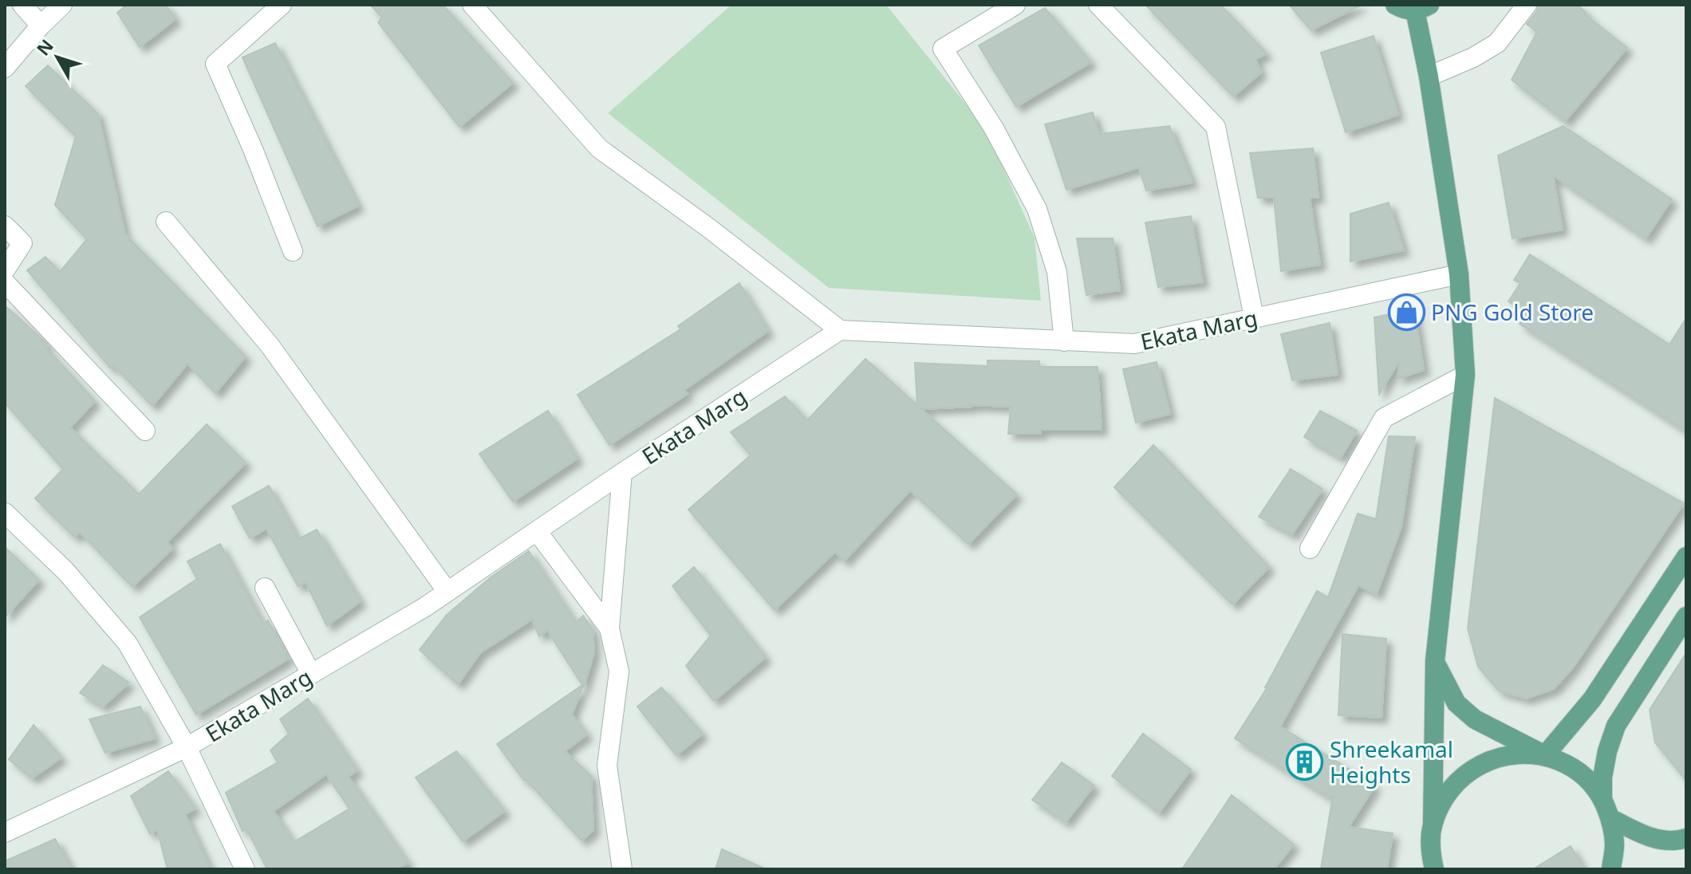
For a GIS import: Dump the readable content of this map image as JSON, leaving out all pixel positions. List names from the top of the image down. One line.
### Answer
{"streets":{"street":["Ekata Marg"]},"places":{"shop":["PNG Gold Store"],"building":["Shreekamal Heights"]},"north":"top left"}
